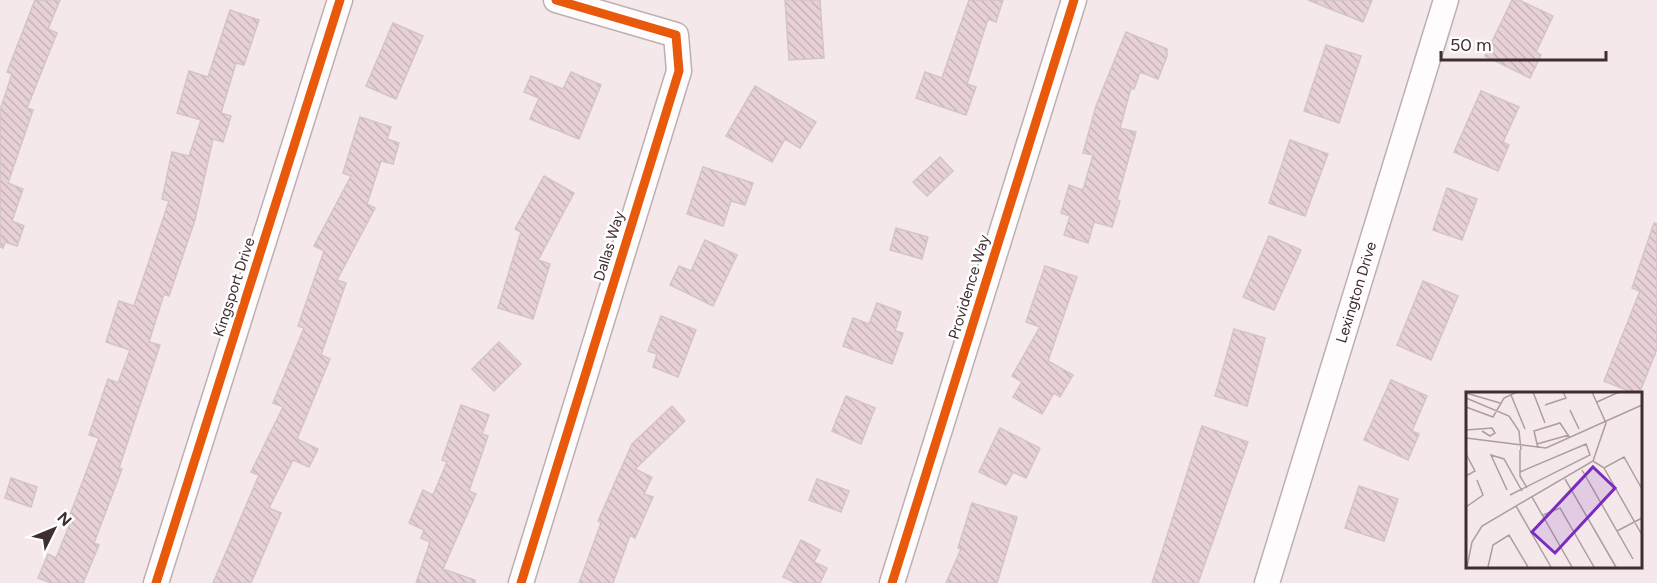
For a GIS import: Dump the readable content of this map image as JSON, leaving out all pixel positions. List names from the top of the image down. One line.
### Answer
{"streets":{"street":["Dallas Way","Kingsport Drive","Providence Way","Lexington Drive"]},"scale_bar":"50 m","north":"top right"}
